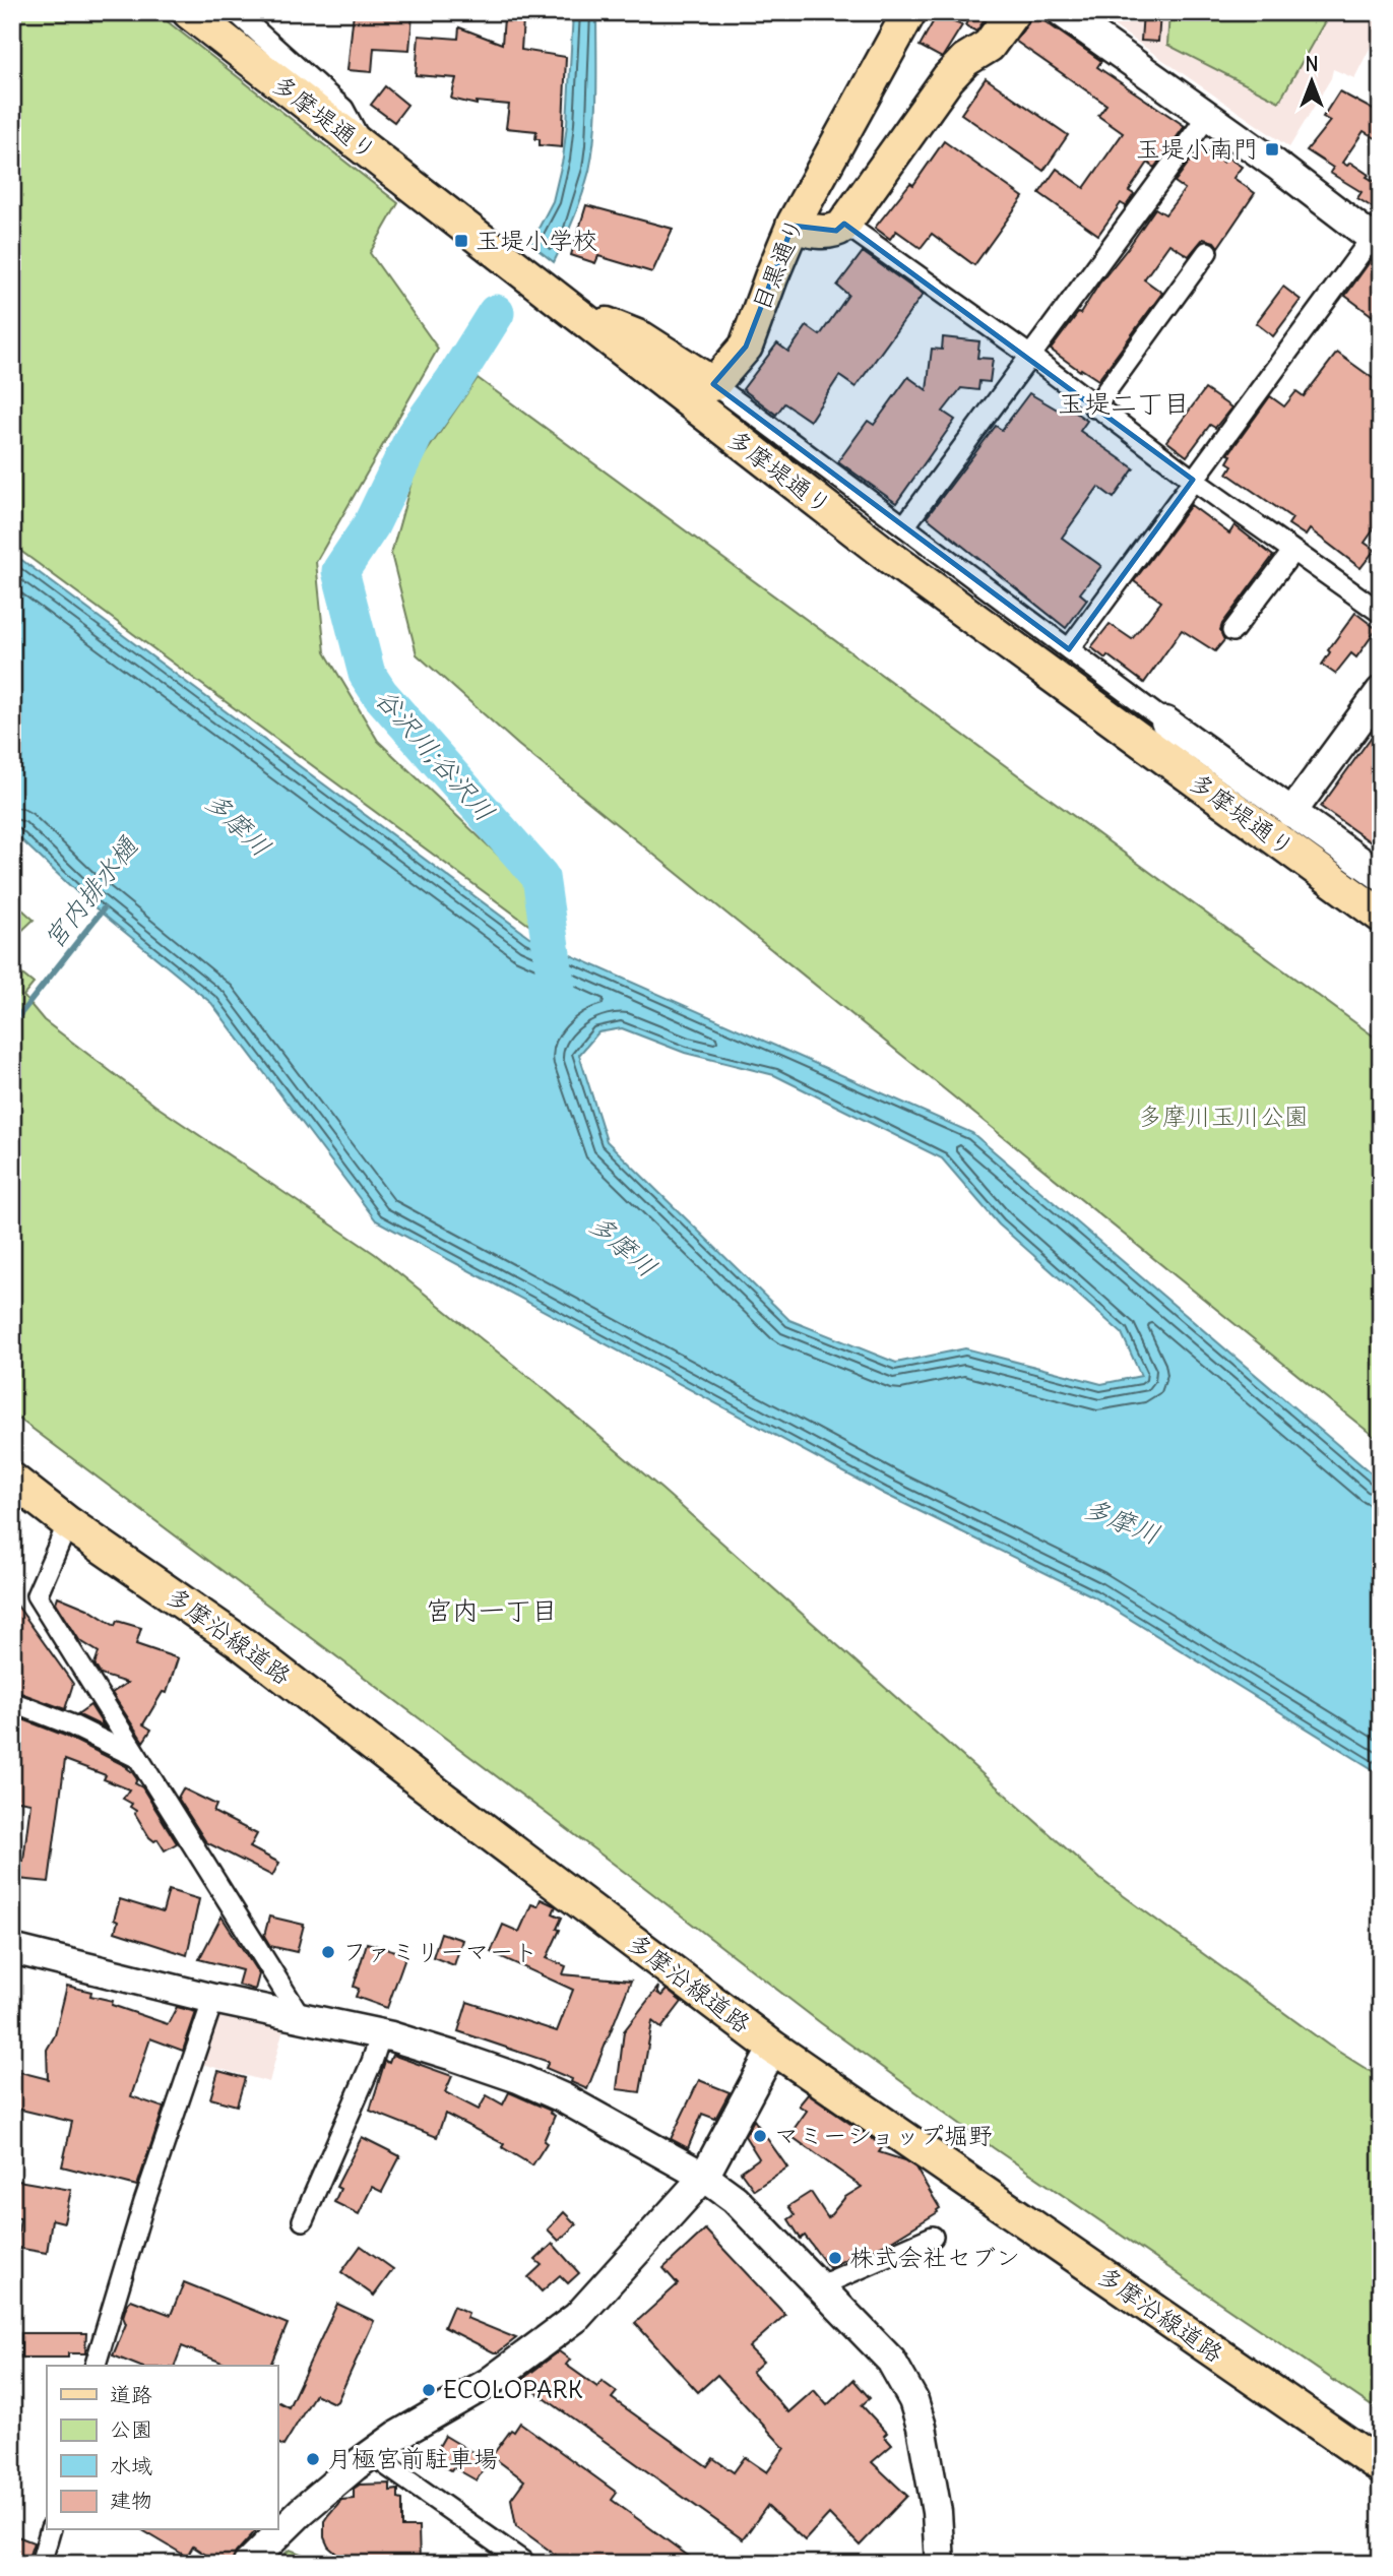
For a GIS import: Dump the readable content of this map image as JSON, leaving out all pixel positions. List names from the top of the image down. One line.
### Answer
{"streets":{"main road":["多摩堤通り","目黒通り","多摩沿線道路"]},"districts":["玉堤二丁目","宮内一丁目"],"water":["谷沢川;谷沢川","多摩川","宮内排水樋"],"parks":["多摩川玉川公園"],"places":{"transit":["玉堤小南門","玉堤小学校"],"other":["ファミリーマート","マミーショップ堀野","株式会社セブン","ECOLOPARK","月極宮前駐車場"]},"legend":["道路","公園","水域","建物"],"north":"top"}
